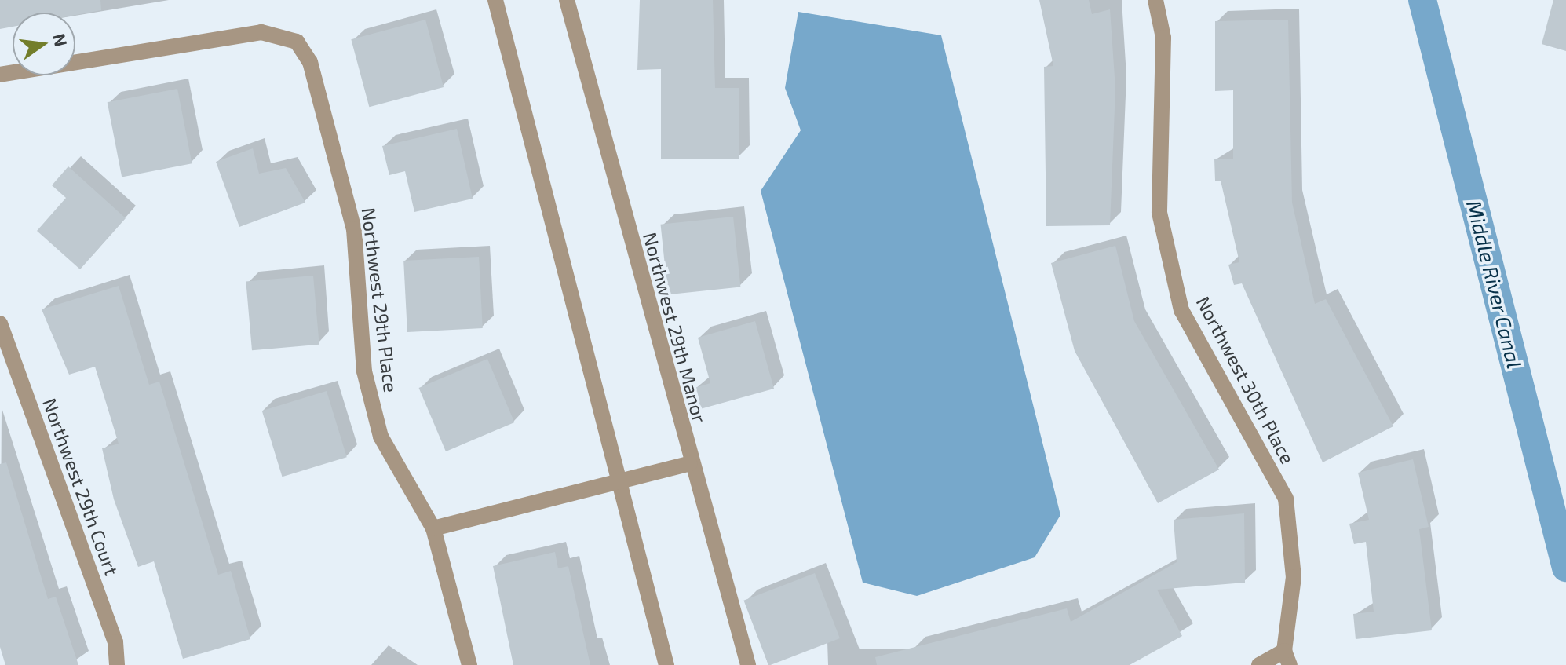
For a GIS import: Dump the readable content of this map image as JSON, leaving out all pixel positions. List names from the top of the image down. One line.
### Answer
{"streets":{"street":["Northwest 29th Place","Northwest 29th Manor","Northwest 30th Place","Northwest 29th Court"]},"water":["Middle River Canal"],"north":"right"}
